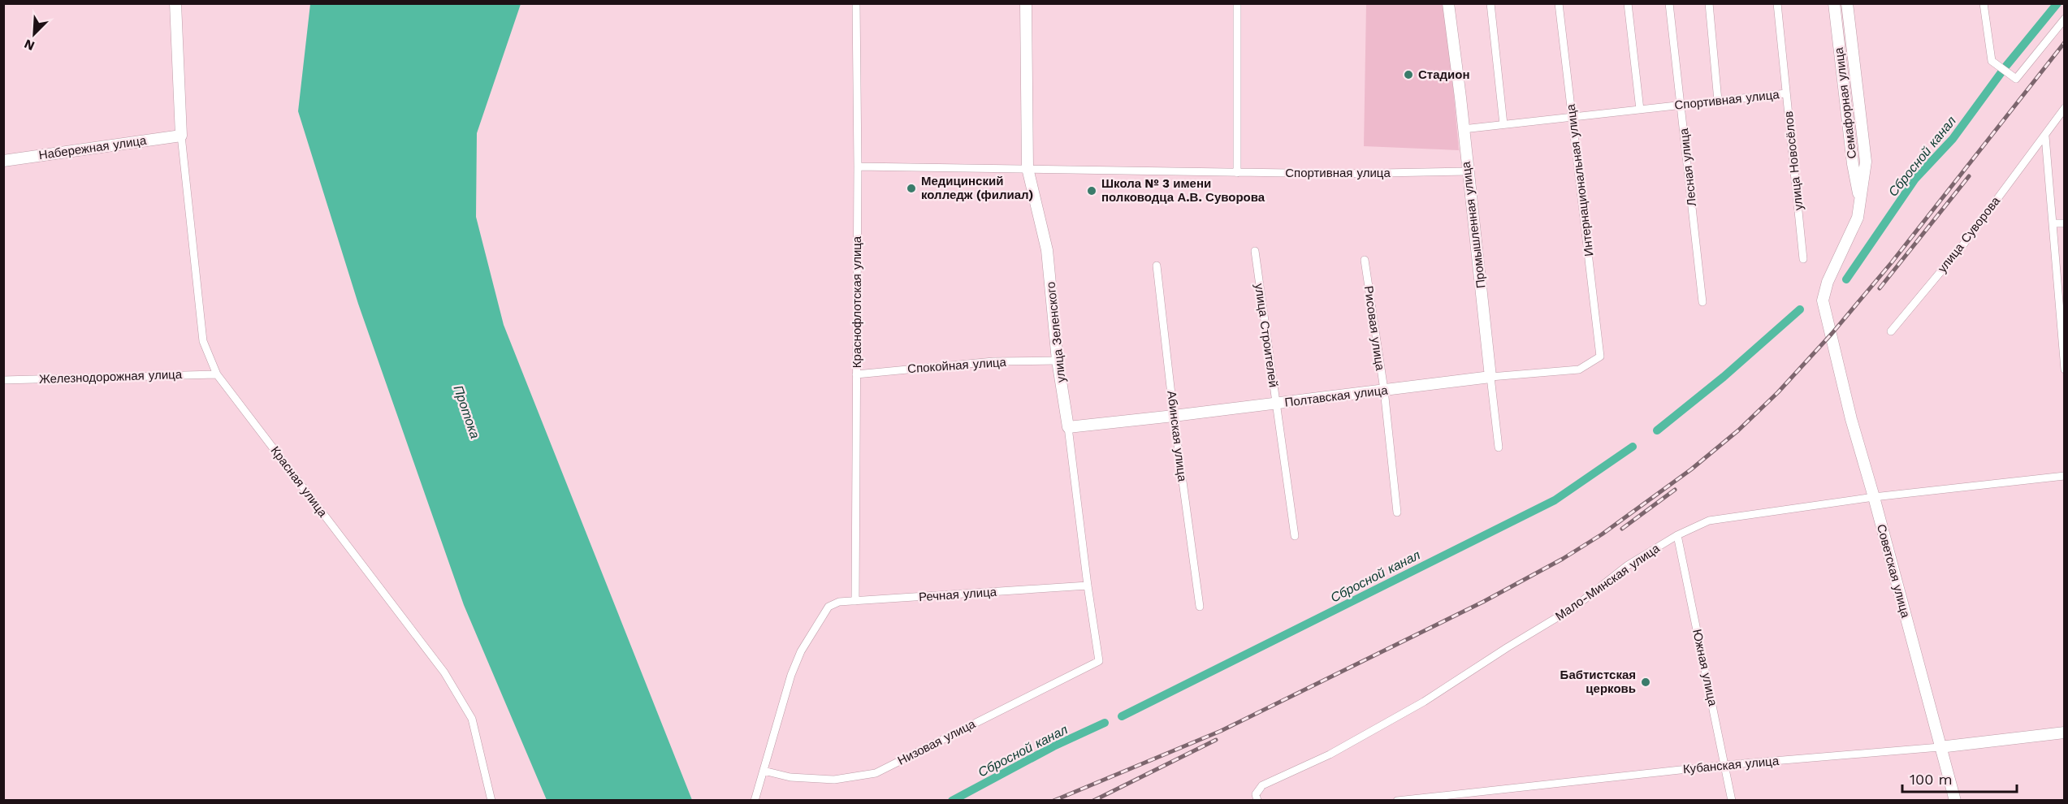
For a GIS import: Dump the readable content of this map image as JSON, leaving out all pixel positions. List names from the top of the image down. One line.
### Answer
{"streets":{"street":["Спортивная улица","Семафорная улица","Набережная улица","улица Новосёлов","Лесная улица","Интернациональная улица","Промышленная улица","улица Суворова","Краснофлотская улица","Рисовая улица","улица Зеленского","улица Строителей","Спокойная улица","Железнодорожная улица","Полтавская улица","Абинская улица","Красная улица","Советская улица","Мало-Минская улица","Речная улица","Южная улица","Низовая улица","Кубанская улица"]},"crossings":[["Спортивная улица","улица Новосёлов"],["Спортивная улица","Лесная улица"],["Спортивная улица","Интернациональная улица"],["Спортивная улица","Промышленная улица"],["Спортивная улица","Краснофлотская улица"],["Спортивная улица","улица Зеленского"],["Семафорная улица","Советская улица"],["Набережная улица","Красная улица"],["Интернациональная улица","Полтавская улица"],["Промышленная улица","Полтавская улица"],["Краснофлотская улица","Спокойная улица"],["Краснофлотская улица","Речная улица"],["Рисовая улица","Полтавская улица"],["улица Зеленского","Спокойная улица"],["улица Зеленского","Полтавская улица"],["улица Зеленского","Речная улица"],["улица Зеленского","Низовая улица"],["улица Строителей","Полтавская улица"],["Железнодорожная улица","Красная улица"],["Полтавская улица","Абинская улица"],["Советская улица","Мало-Минская улица"],["Советская улица","Кубанская улица"],["Мало-Минская улица","Южная улица"],["Речная улица","Низовая улица"],["Южная улица","Кубанская улица"]],"water":["Сбросной канал","Протока"],"places":["Стадион","Медицинский колледж (филиал)","Школа № 3 имени полководца А.В. Суворова","Бабтистская церковь"],"scale_bar":"100 m","north":"bottom left"}
